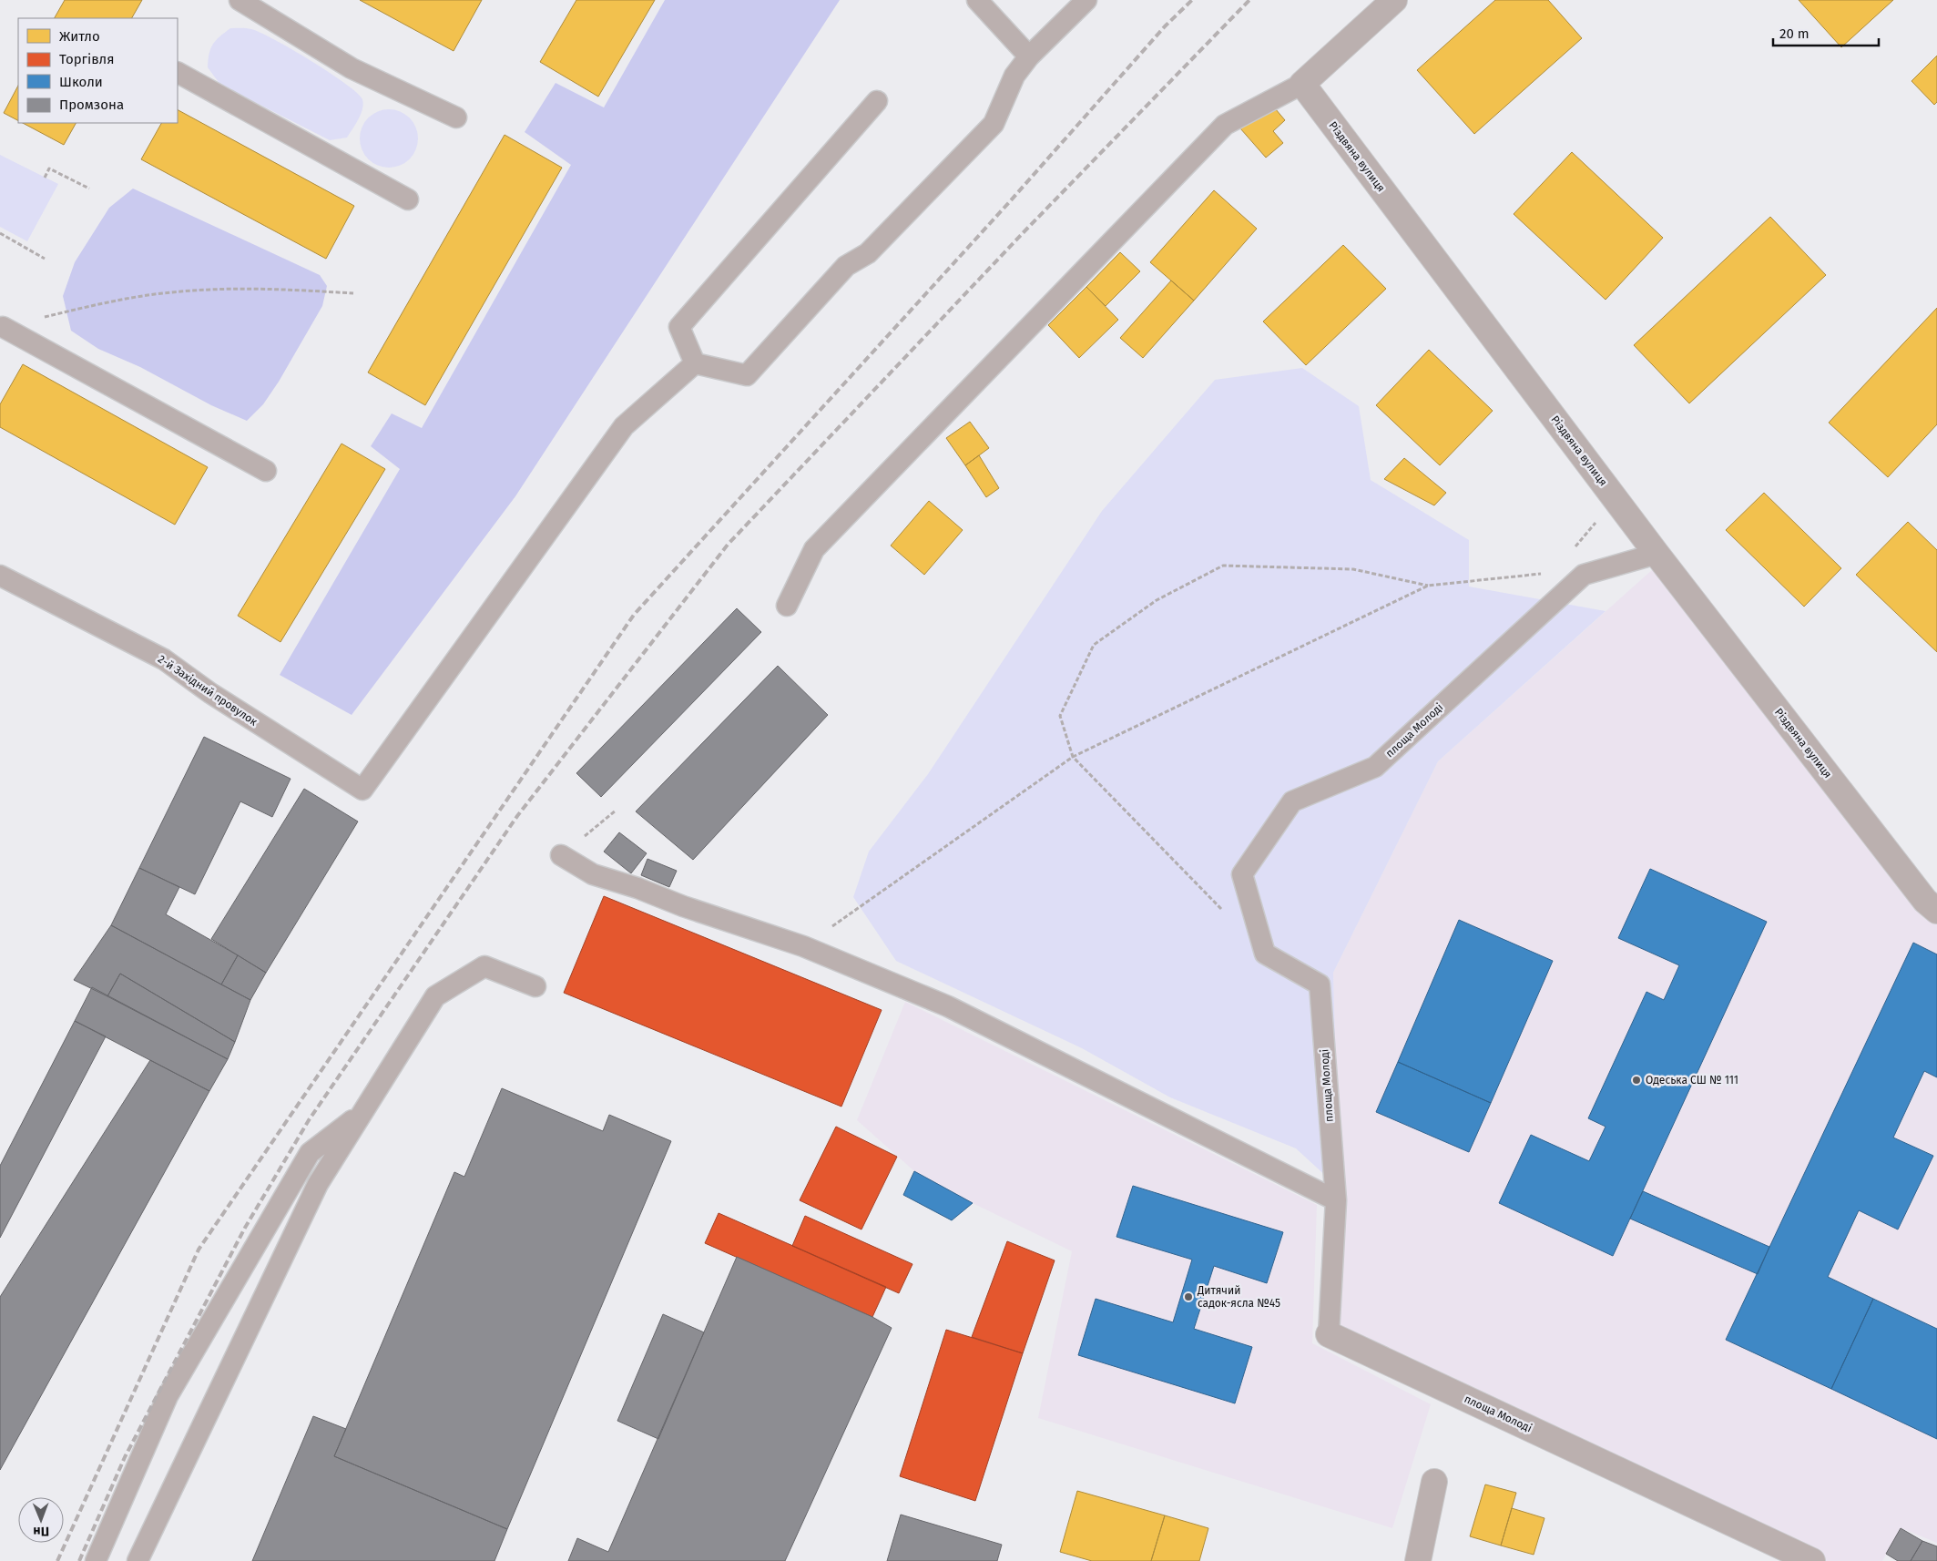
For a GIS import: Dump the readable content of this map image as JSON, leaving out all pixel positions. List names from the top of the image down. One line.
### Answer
{"streets":{"street":["Різдвяна вулиця","площа Молоді"],"lane":["2-й Західний провулок"]},"crossings":[["Різдвяна вулиця","площа Молоді"]],"places":["Одеська СШ № 111","Дитячий садок-ясла №45"],"legend":["Житло","Торгівля","Школи","Промзона"],"scale_bar":"20 m","north":"bottom"}
